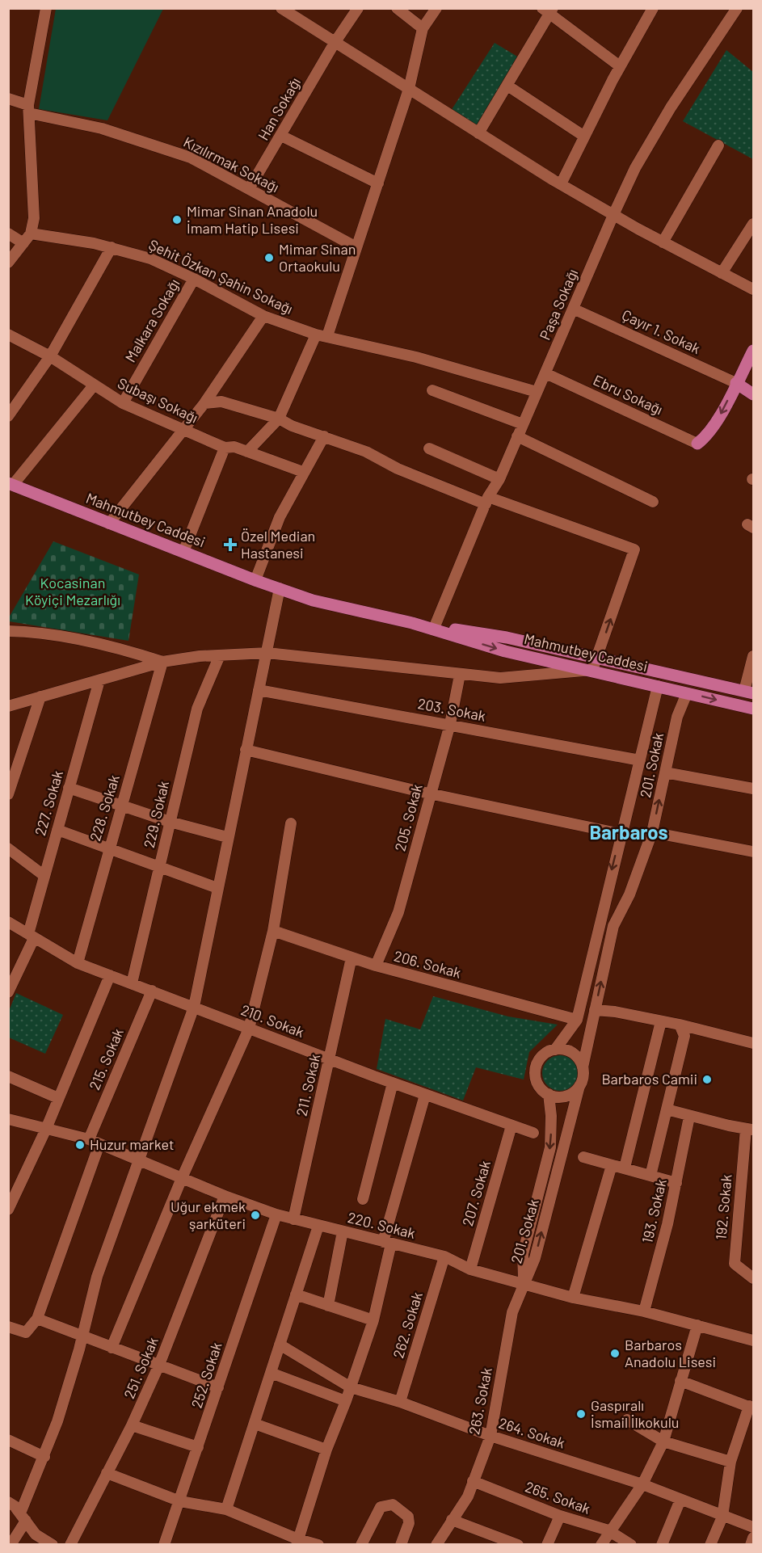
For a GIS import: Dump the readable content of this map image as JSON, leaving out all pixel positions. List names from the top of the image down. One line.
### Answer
{"streets":{"main road":["Mahmutbey Caddesi"],"street":["Han Sokağı","Kızılırmak Sokağı","Şehit Özkan Şahin Sokağı","Paşa Sokağı","Malkara Sokağı","Çayır 1. Sokak","Ebru Sokağı","Subaşı Sokağı","203. Sokak","201. Sokak","227. Sokak","228. Sokak","229. Sokak","205. Sokak","206. Sokak","210. Sokak","215. Sokak","211. Sokak","207. Sokak","192. Sokak","193. Sokak","220. Sokak","262. Sokak","251. Sokak","252. Sokak","263. Sokak","264. Sokak","265. Sokak"]},"crossings":[["Han Sokağı","Kızılırmak Sokağı"],["Şehit Özkan Şahin Sokağı","Paşa Sokağı"],["Şehit Özkan Şahin Sokağı","Malkara Sokağı"],["Paşa Sokağı","Çayır 1. Sokak"],["Paşa Sokağı","Ebru Sokağı"],["Paşa Sokağı","Mahmutbey Caddesi"],["Malkara Sokağı","Subaşı Sokağı"],["Mahmutbey Caddesi","201. Sokak"],["203. Sokak","201. Sokak"],["203. Sokak","205. Sokak"],["201. Sokak","206. Sokak"],["201. Sokak","220. Sokak"],["201. Sokak","263. Sokak"],["227. Sokak","210. Sokak"],["228. Sokak","210. Sokak"],["229. Sokak","210. Sokak"],["205. Sokak","206. Sokak"],["206. Sokak","211. Sokak"],["210. Sokak","215. Sokak"],["210. Sokak","211. Sokak"],["210. Sokak","207. Sokak"],["215. Sokak","220. Sokak"],["211. Sokak","220. Sokak"],["207. Sokak","220. Sokak"],["193. Sokak","220. Sokak"],["220. Sokak","262. Sokak"],["220. Sokak","251. Sokak"],["220. Sokak","252. Sokak"],["220. Sokak","263. Sokak"],["262. Sokak","264. Sokak"],["263. Sokak","264. Sokak"],["263. Sokak","265. Sokak"]],"districts":["Barbaros"],"parks":["Kocasinan Köyiçi Mezarlığı"],"places":{"other":["Mimar Sinan Anadolu İmam Hatip Lisesi","Mimar Sinan Ortaokulu","Barbaros Camii","Huzur market","Uğur ekmek şarküteri","Barbaros Anadolu Lisesi","Gaspıralı İsmail İlkokulu"],"health":["Özel Median Hastanesi"]}}
